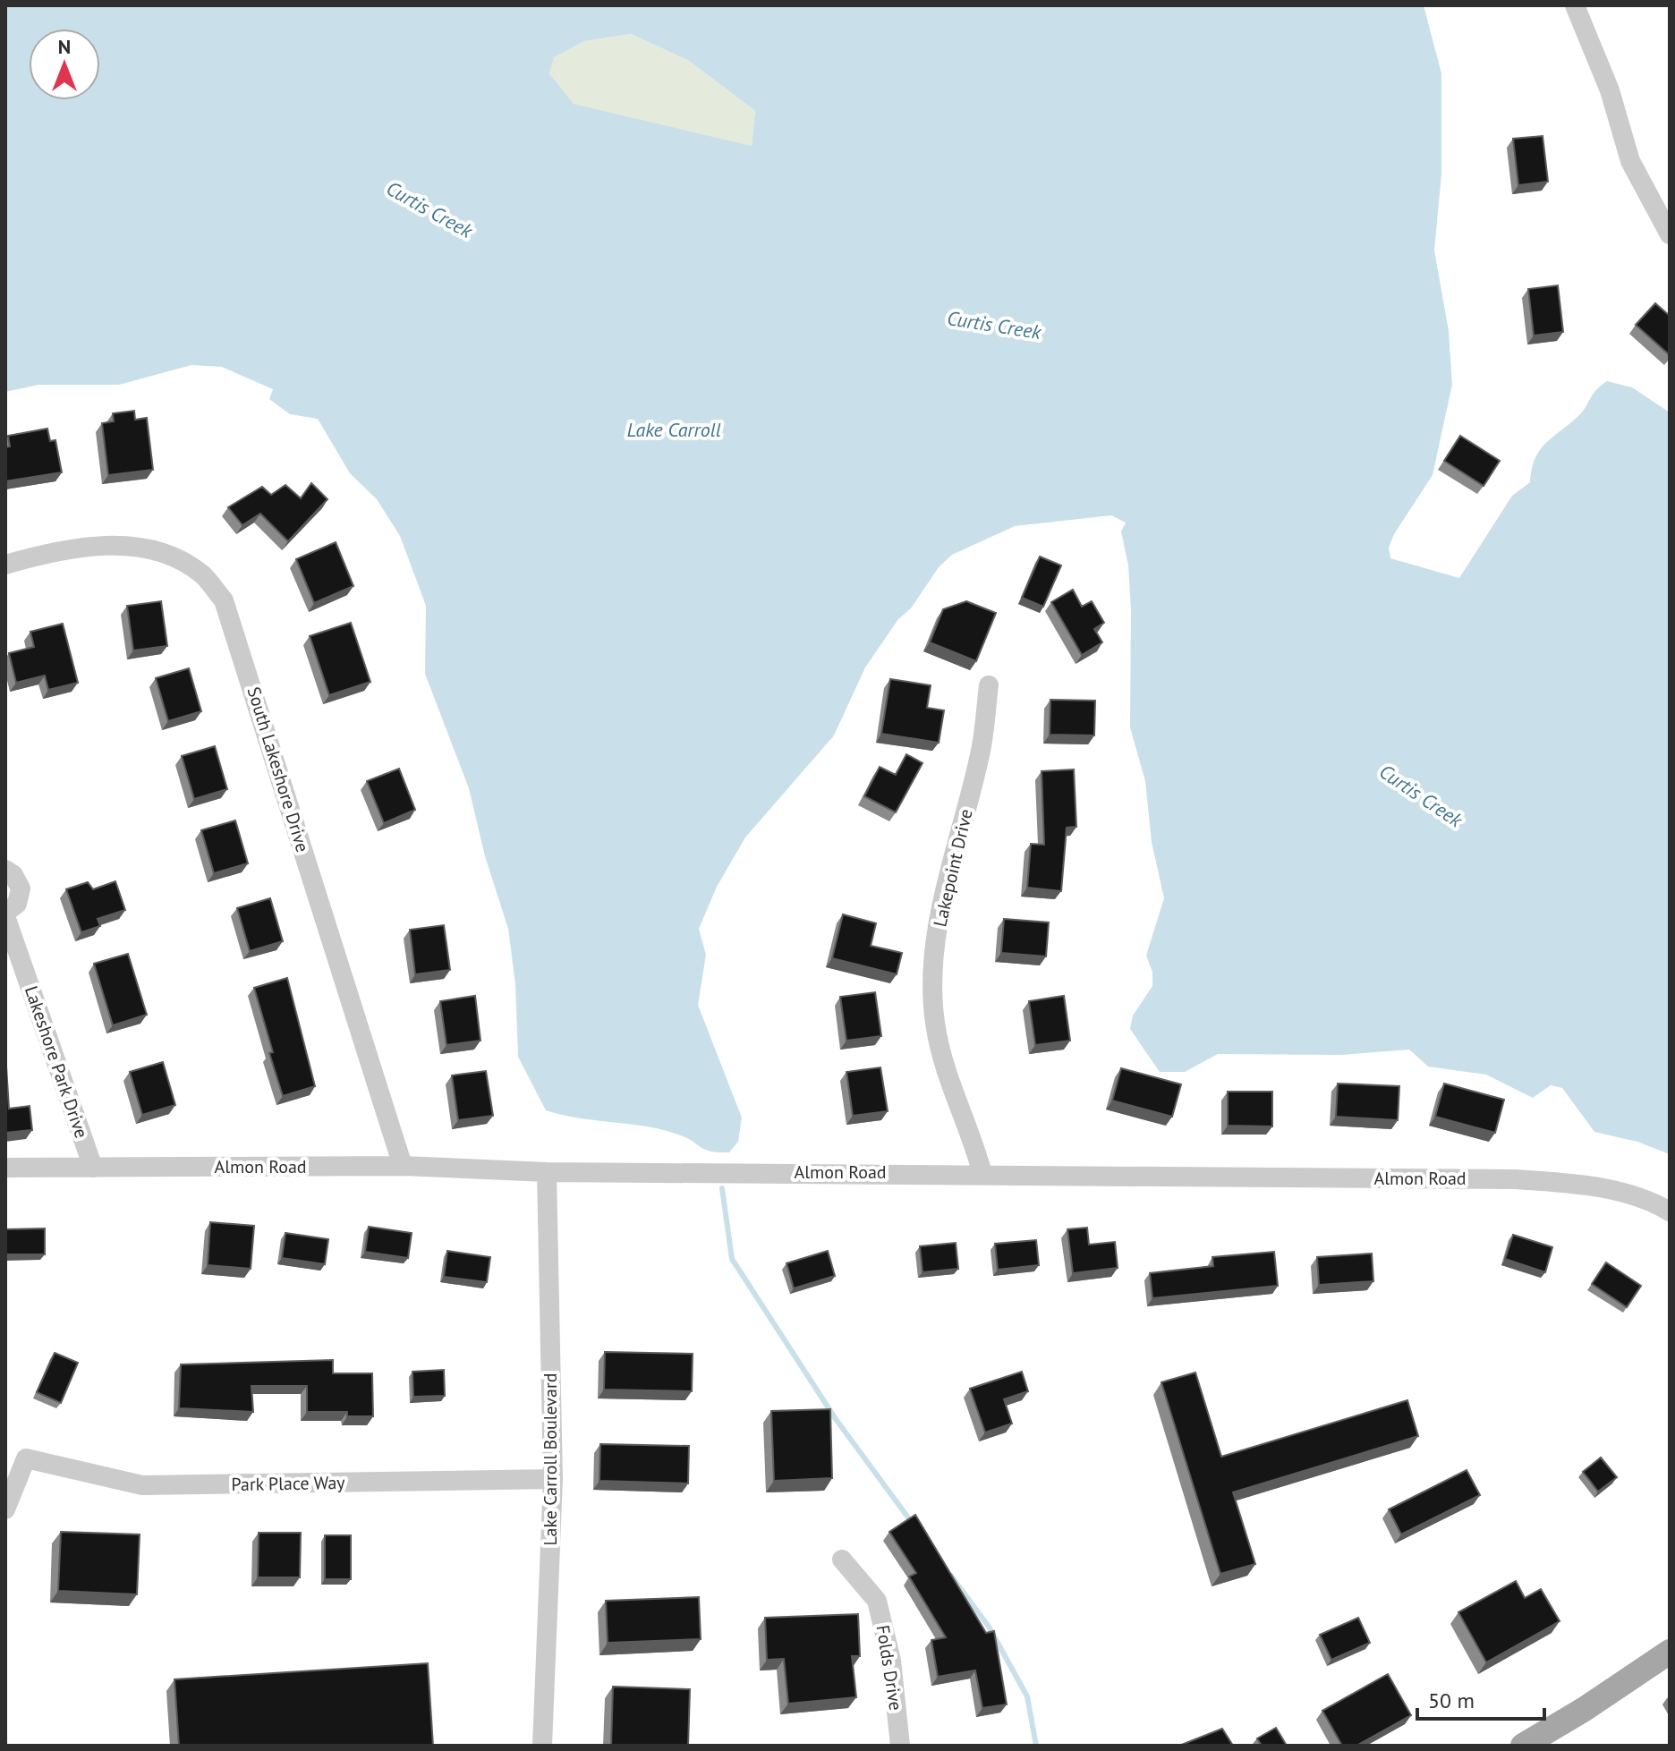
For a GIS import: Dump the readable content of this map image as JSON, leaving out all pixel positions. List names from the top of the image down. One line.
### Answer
{"streets":{"street":["South Lakeshore Drive","Lakepoint Drive","Lakeshore Park Drive","Almon Road","Lake Carroll Boulevard","Park Place Way","Folds Drive"]},"crossings":[["South Lakeshore Drive","Almon Road"],["Lakepoint Drive","Almon Road"],["Lakeshore Park Drive","Almon Road"],["Almon Road","Lake Carroll Boulevard"],["Lake Carroll Boulevard","Park Place Way"]],"water":["Curtis Creek","Lake Carroll"],"scale_bar":"50 m","north":"top"}
